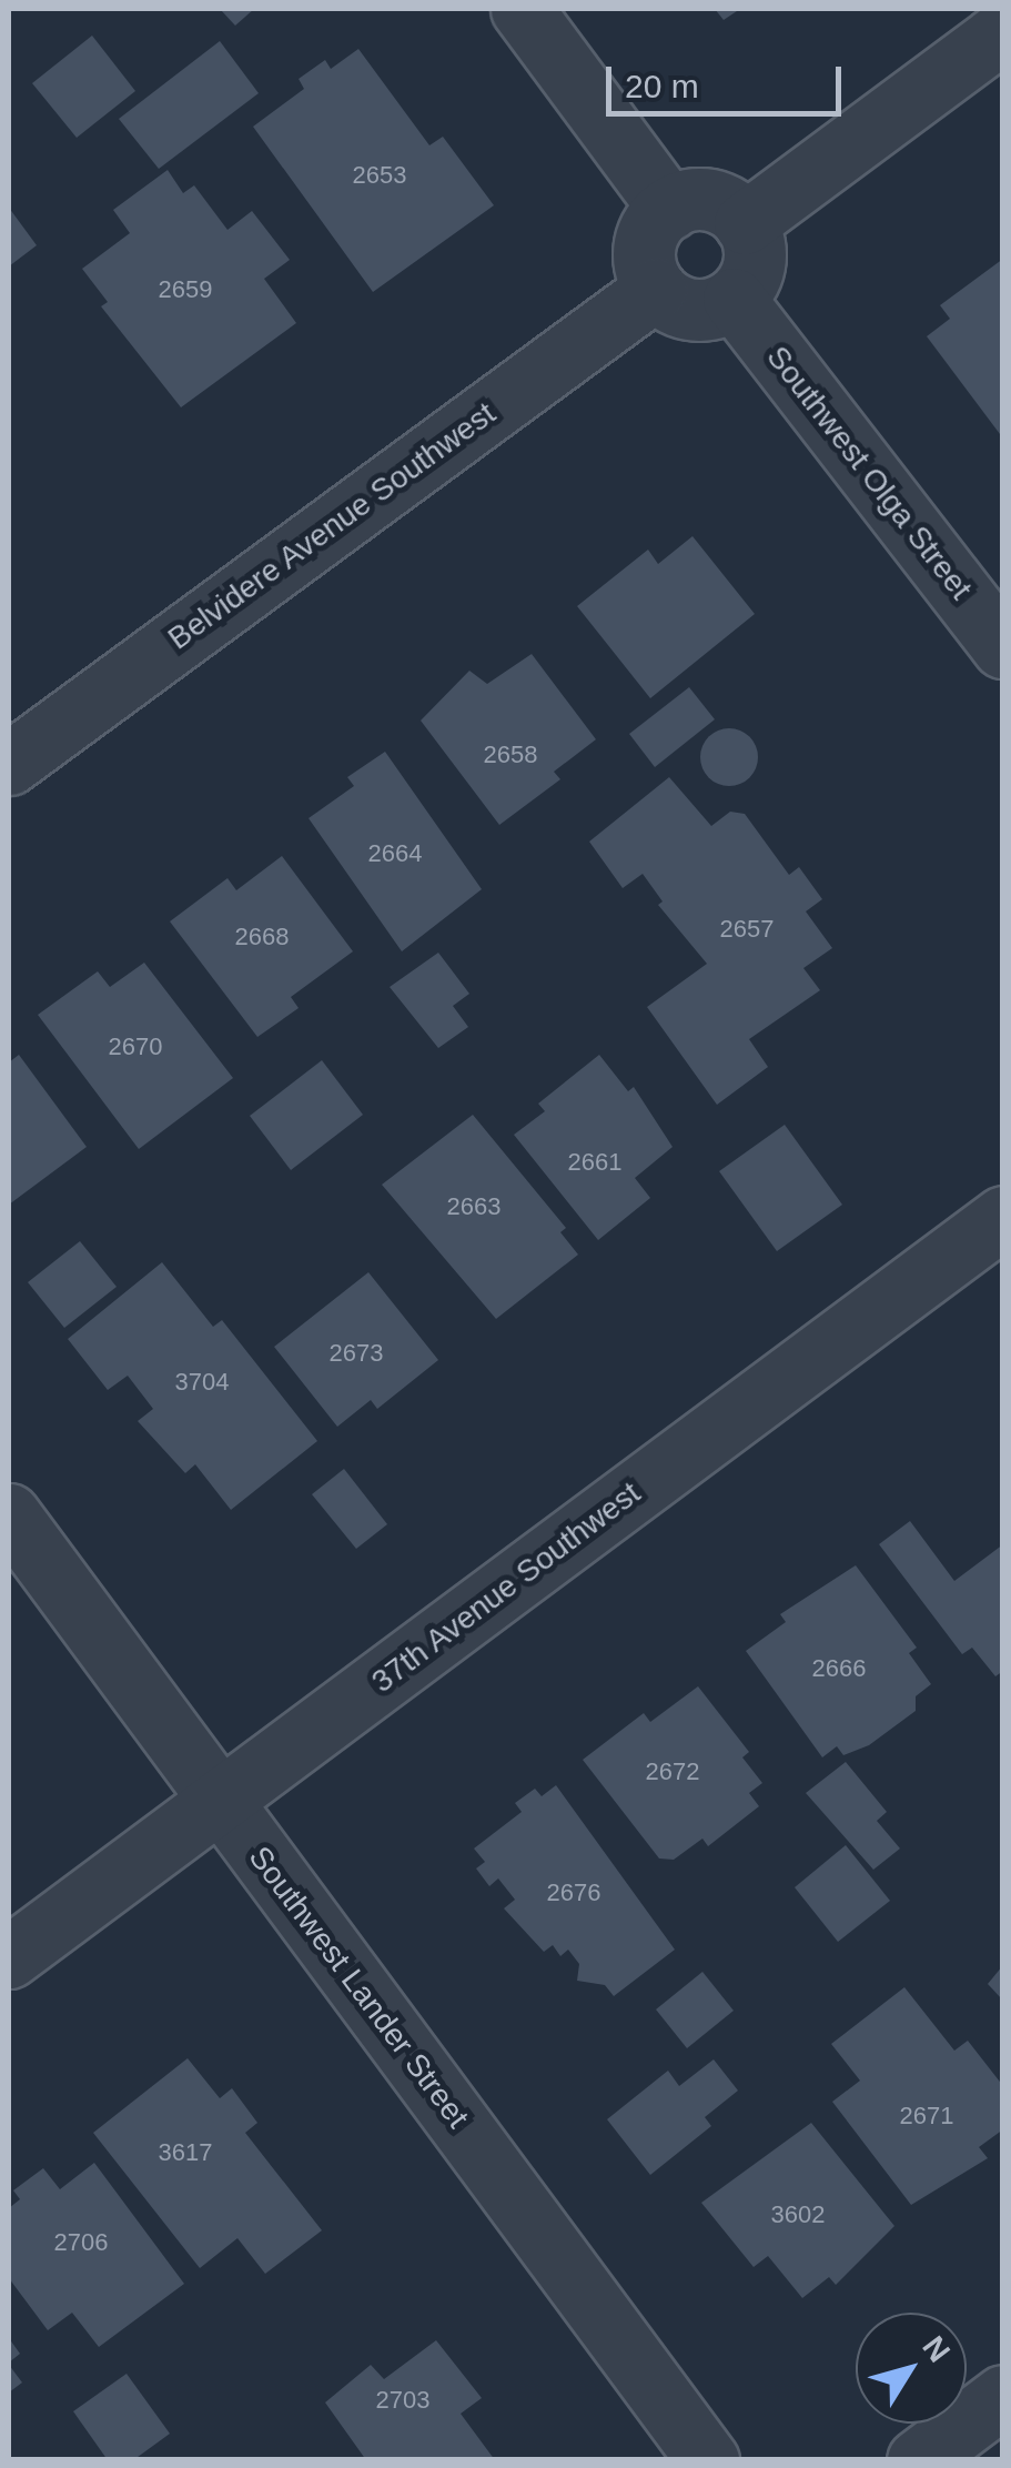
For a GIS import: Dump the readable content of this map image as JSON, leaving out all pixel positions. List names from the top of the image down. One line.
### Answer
{"streets":{"street":["Southwest Olga Street","Belvidere Avenue Southwest","37th Avenue Southwest","Southwest Lander Street"]},"crossings":[["Southwest Olga Street","Belvidere Avenue Southwest"],["37th Avenue Southwest","Southwest Lander Street"]],"house_numbers":["2653","2659","2658","2664","2657","2668","2670","2661","2663","2673","3704","2666","2672","2676","2671","3617","3602","2706","2703"],"scale_bar":"20 m","north":"top right"}
